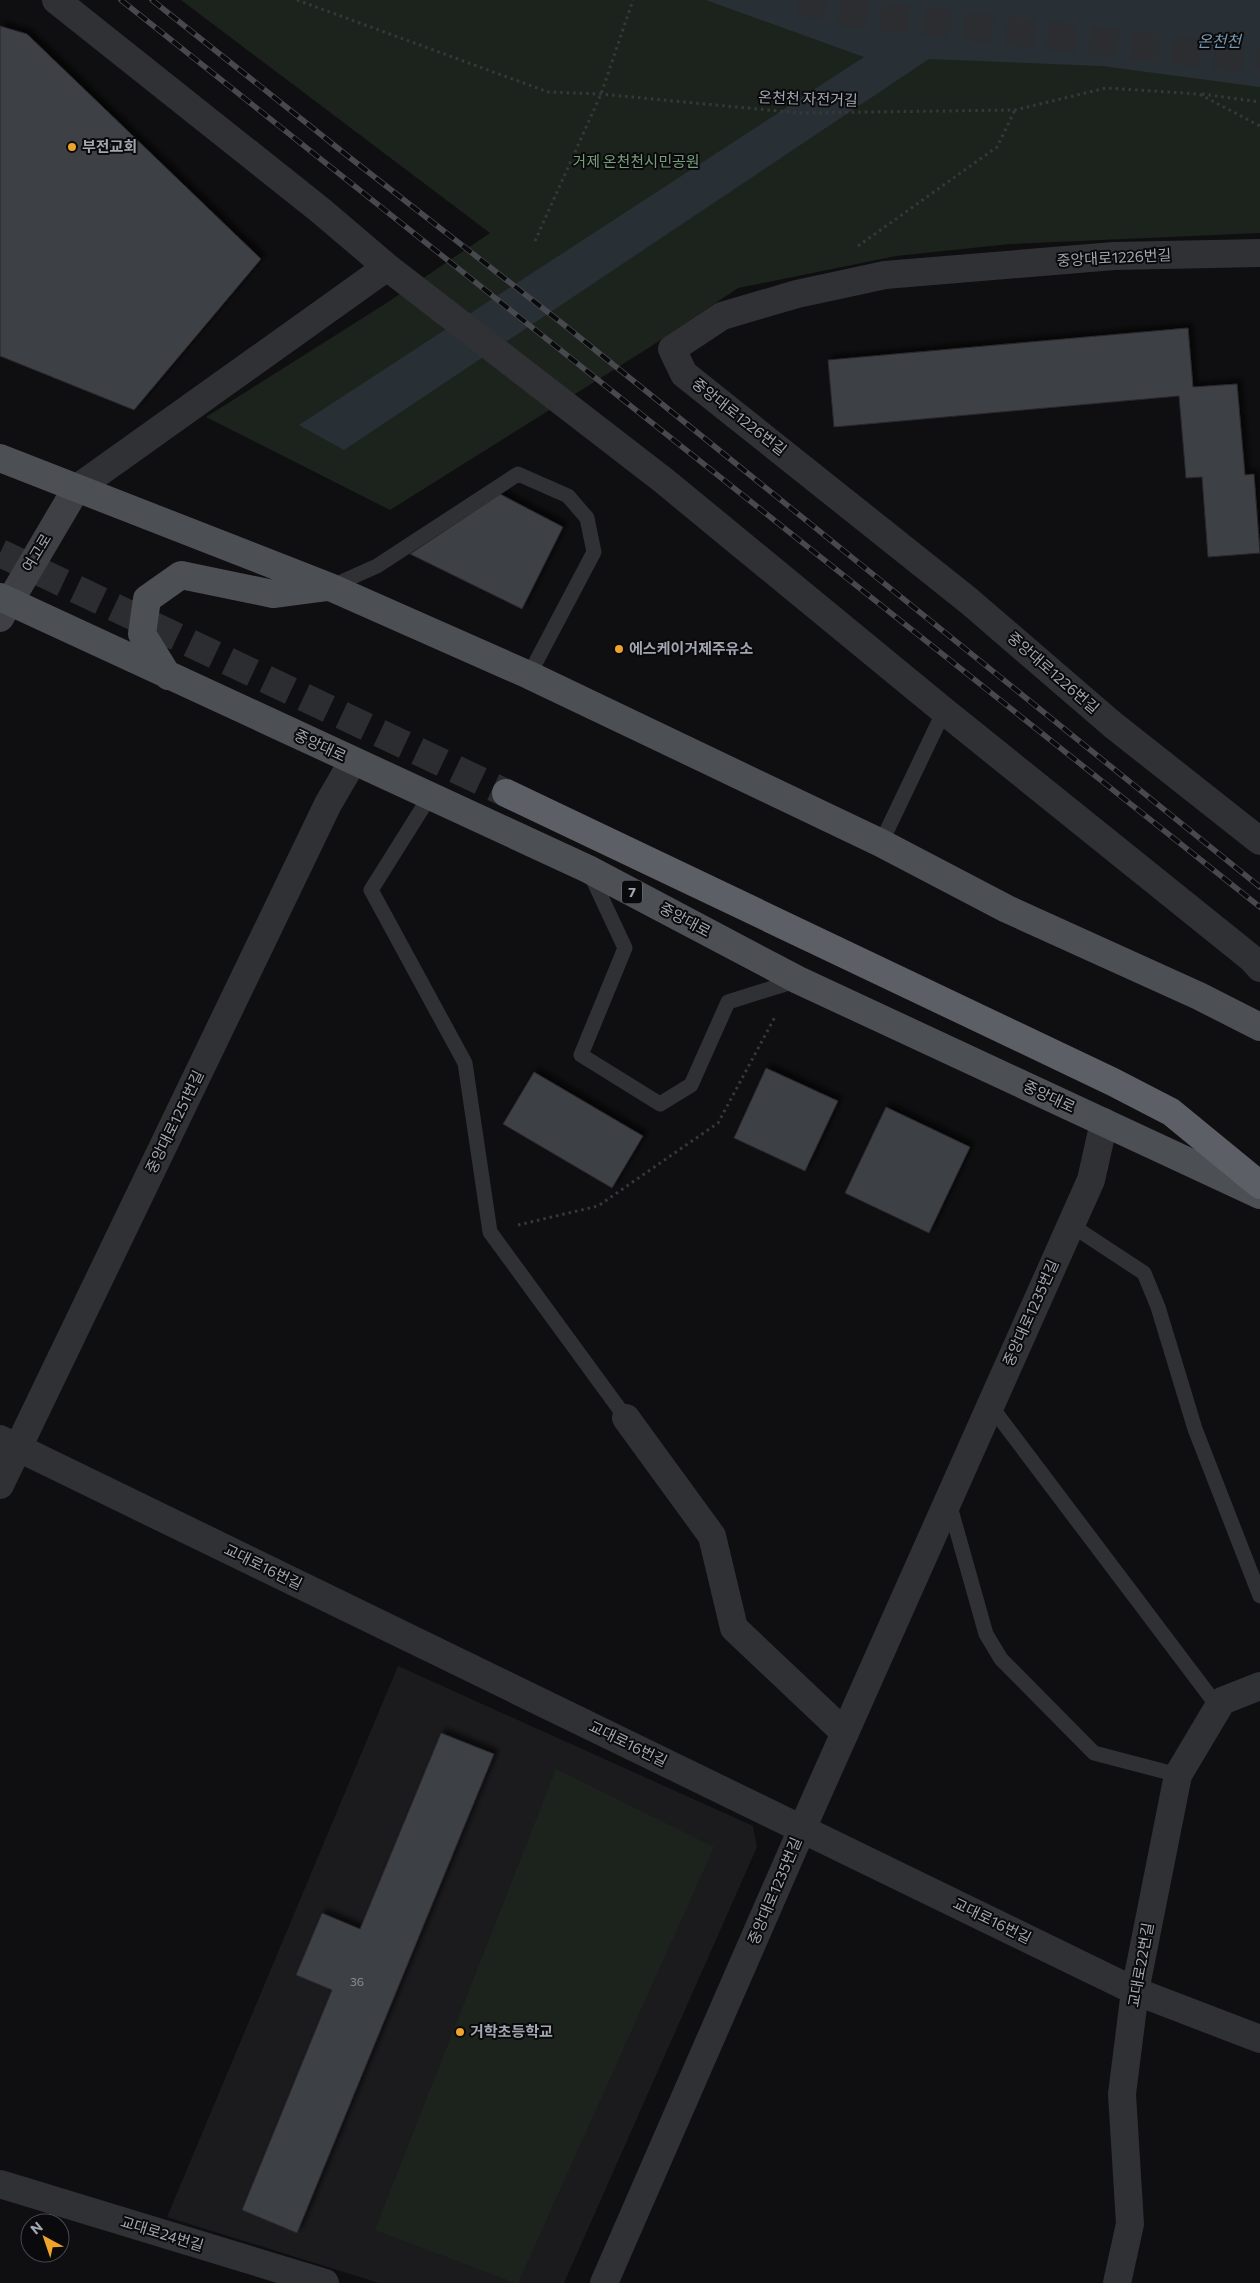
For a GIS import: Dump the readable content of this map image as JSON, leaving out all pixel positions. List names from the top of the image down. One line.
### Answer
{"streets":{"main road":["여고로","중앙대로","7"],"street":["중앙대로1226번길","중앙대로1251번길","중앙대로1235번길","교대로16번길","교대로22번길","교대로24번길"],"path":["온천천 자전거길"]},"crossings":[["여고로","중앙대로"],["중앙대로","중앙대로1251번길"],["중앙대로","중앙대로1235번길"],["중앙대로1251번길","교대로16번길"],["중앙대로1235번길","교대로16번길"],["교대로16번길","교대로22번길"]],"water":["온천천"],"parks":["거제 온천천시민공원"],"places":["부전교회","에스케이거제주유소","거학초등학교"],"house_numbers":["36"],"north":"top left"}
